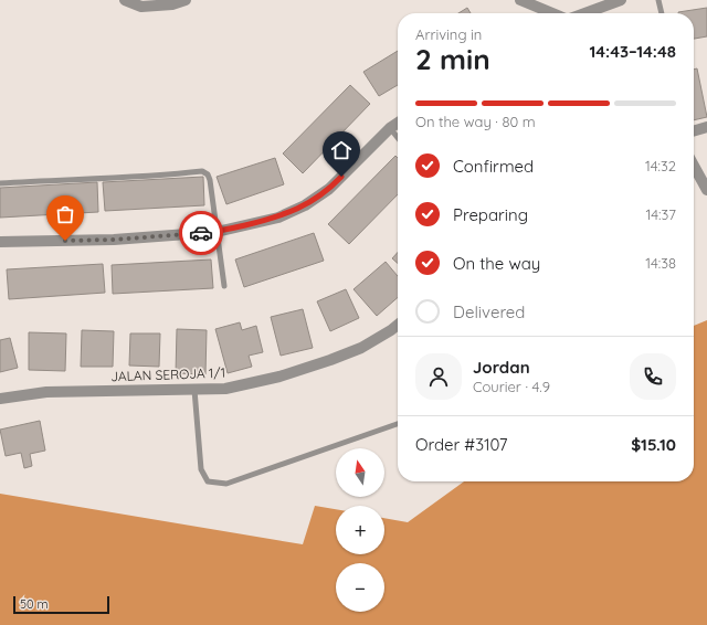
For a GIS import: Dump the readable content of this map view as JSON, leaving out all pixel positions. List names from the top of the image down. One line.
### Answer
{"streets":{"street":["JALAN SEROJA 1/1"]},"scale_bar":"50 m","north":"top","page":{"heading":["2 min","Arriving in","14:43–14:48"],"panel":["Jordan","Courier · 4.9","Order #3107","$15.10"],"bar":"On the way · 80 m","list":[["Confirmed","14:32"],["Preparing","14:37"],["On the way","14:38"],"Delivered"],"map_buttons":["+","−"],"scale":"50 m"}}
